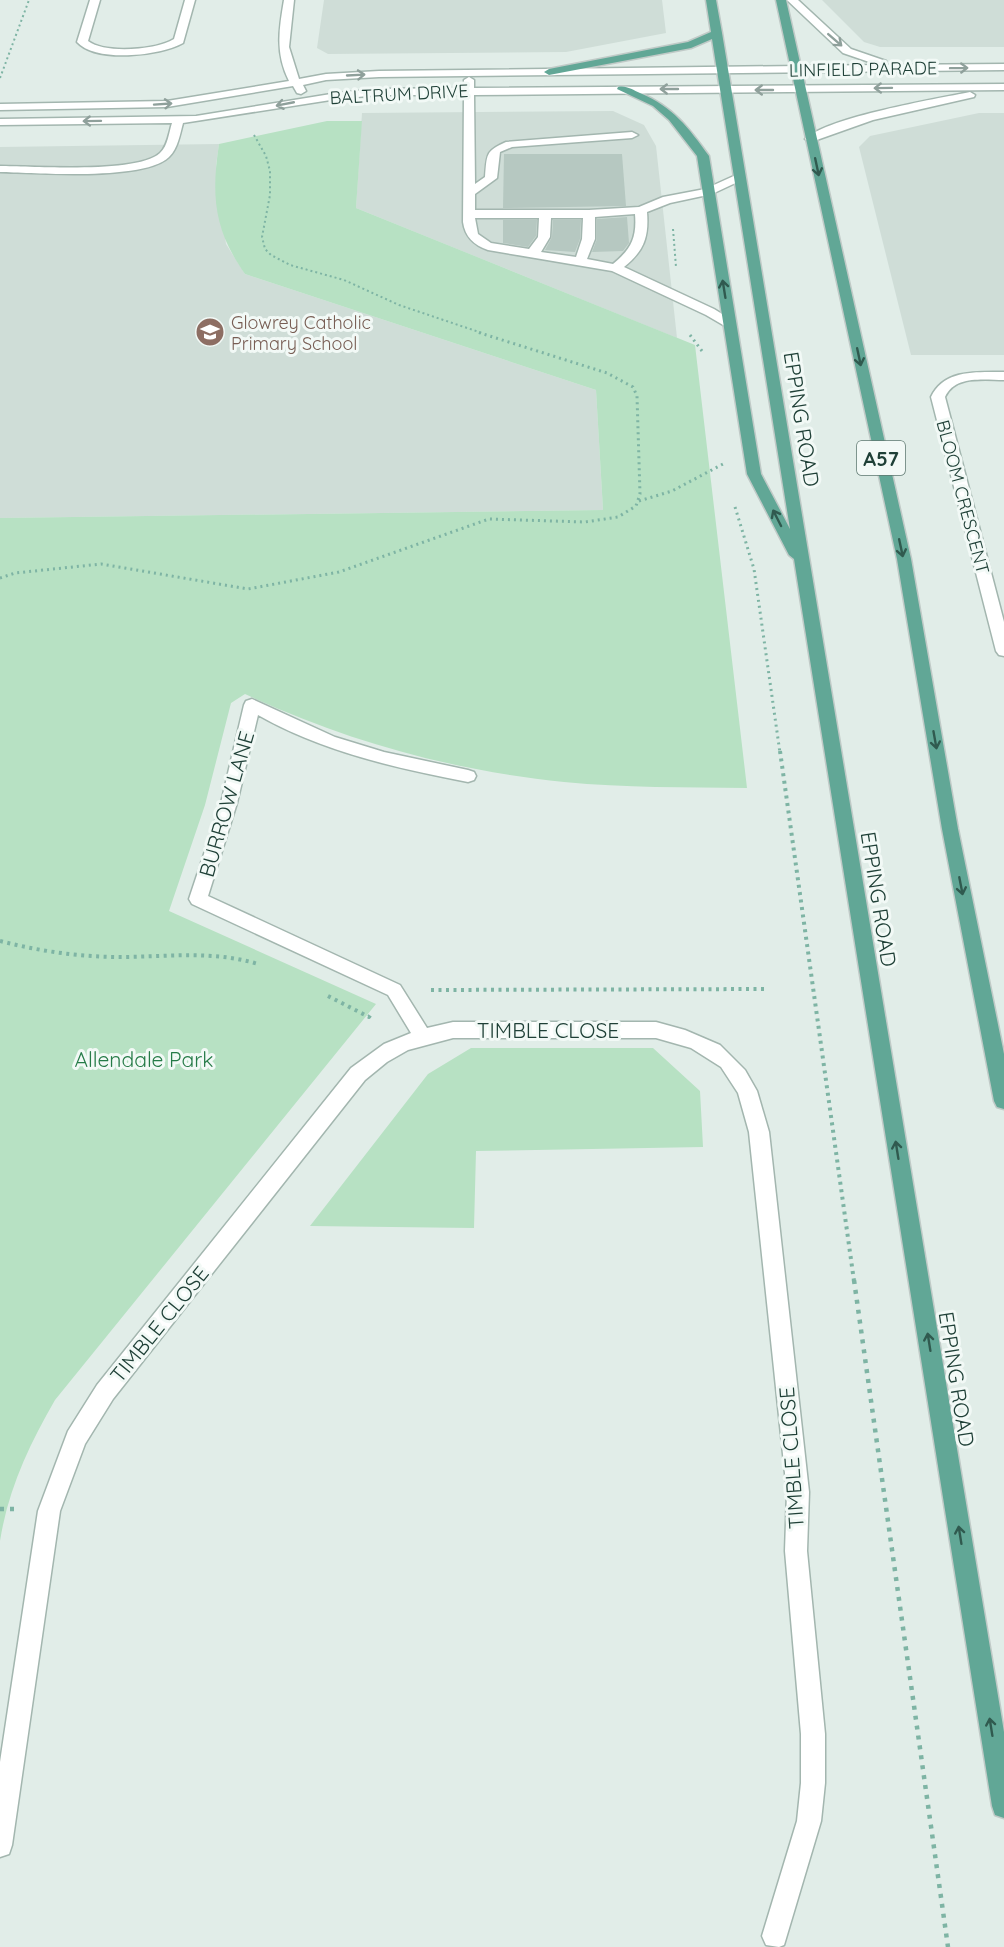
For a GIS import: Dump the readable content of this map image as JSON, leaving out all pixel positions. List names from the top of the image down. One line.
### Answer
{"streets":{"main road":["EPPING ROAD","A57"],"street":["LINFIELD PARADE","BALTRUM DRIVE","BLOOM CRESCENT","BURROW LANE","TIMBLE CLOSE"]},"crossings":[["LINFIELD PARADE","BALTRUM DRIVE"],["LINFIELD PARADE","EPPING ROAD"],["LINFIELD PARADE","A57"],["BALTRUM DRIVE","EPPING ROAD"],["BALTRUM DRIVE","A57"],["BURROW LANE","TIMBLE CLOSE"]],"parks":["Allendale Park"],"places":{"school or university":["Glowrey Catholic Primary School"]}}
